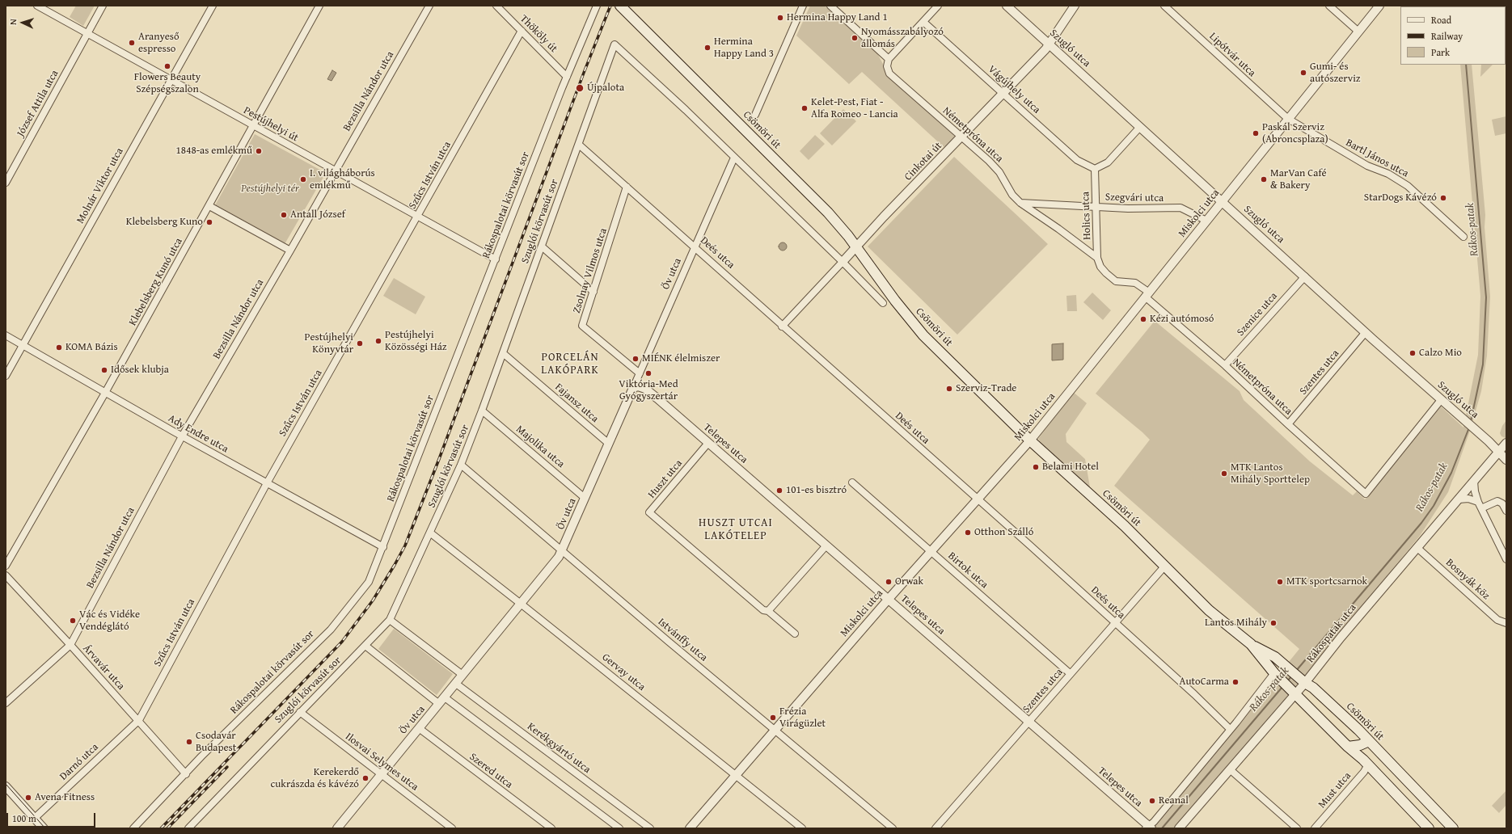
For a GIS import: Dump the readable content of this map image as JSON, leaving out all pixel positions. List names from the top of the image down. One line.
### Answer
{"streets":{"main road":["Csömöri út"],"street":["Thököly út","Szugló utca","Lipótvár utca","Vágújhely utca","Bezsilla Nándor utca","József Attila utca","Pestújhelyi út","Németpróna utca","Bartl János utca","Cinkotai út","Szűcs István utca","Molnár Viktor utca","Szegvári utca","Rákospalotai körvasút sor","Miskolci utca","Holics utca","Szuglói körvasút sor","Deés utca","Zsolnay Vilmos utca","Öv utca","Klebelsberg Kunó utca","Szenice utca","Szentes utca","Fajansz utca","Ady Endre utca","Telepes utca","Majolika utca","Huszt utca","Birtok utca","Bosnyák köz","Rákospatak utca","Istvánffy utca","Árvavár utca","Gervay utca","Kerékgyártó utca","Darnó utca","Ilosvai Selymes utca","Szered utca","Must utca"]},"crossings":[["Thököly út","Szűcs István utca"],["Thököly út","Rákospalotai körvasút sor"],["Szugló utca","Németpróna utca"],["Szugló utca","Cinkotai út"],["Szugló utca","Miskolci utca"],["Szugló utca","Szenice utca"],["Szugló utca","Szentes utca"],["Szugló utca","Rákospatak utca"],["Lipótvár utca","Bartl János utca"],["Lipótvár utca","Miskolci utca"],["Vágújhely utca","Cinkotai út"],["Vágújhely utca","Holics utca"],["Bezsilla Nándor utca","Pestújhelyi út"],["Bezsilla Nándor utca","Ady Endre utca"],["Bezsilla Nándor utca","Árvavár utca"],["József Attila utca","Pestújhelyi út"],["Pestújhelyi út","Szűcs István utca"],["Pestújhelyi út","Molnár Viktor utca"],["Pestújhelyi út","Rákospalotai körvasút sor"],["Pestújhelyi út","Klebelsberg Kunó utca"],["Csömöri út","Cinkotai út"],["Csömöri út","Miskolci utca"],["Csömöri út","Szentes utca"],["Csömöri út","Rákospatak utca"],["Csömöri út","Must utca"],["Németpróna utca","Cinkotai út"],["Németpróna utca","Szegvári utca"],["Németpróna utca","Miskolci utca"],["Németpróna utca","Holics utca"],["Németpróna utca","Szenice utca"],["Németpróna utca","Szentes utca"],["Bartl János utca","Miskolci utca"],["Cinkotai út","Deés utca"],["Szűcs István utca","Ady Endre utca"],["Szűcs István utca","Árvavár utca"],["Szűcs István utca","Darnó utca"],["Molnár Viktor utca","Ady Endre utca"],["Szegvári utca","Miskolci utca"],["Szegvári utca","Holics utca"],["Rákospalotai körvasút sor","Ady Endre utca"],["Rákospalotai körvasút sor","Árvavár utca"],["Miskolci utca","Holics utca"],["Miskolci utca","Deés utca"],["Miskolci utca","Telepes utca"],["Miskolci utca","Birtok utca"],["Miskolci utca","Istvánffy utca"],["Miskolci utca","Gervay utca"],["Szuglói körvasút sor","Deés utca"],["Szuglói körvasút sor","Öv utca"],["Szuglói körvasút sor","Fajansz utca"],["Szuglói körvasút sor","Majolika utca"],["Szuglói körvasút sor","Istvánffy utca"],["Szuglói körvasút sor","Gervay utca"],["Szuglói körvasút sor","Ilosvai Selymes utca"],["Deés utca","Zsolnay Vilmos utca"],["Deés utca","Öv utca"],["Deés utca","Szentes utca"],["Zsolnay Vilmos utca","Öv utca"],["Öv utca","Fajansz utca"],["Öv utca","Telepes utca"],["Öv utca","Majolika utca"],["Öv utca","Istvánffy utca"],["Öv utca","Gervay utca"],["Öv utca","Kerékgyártó utca"],["Öv utca","Ilosvai Selymes utca"],["Öv utca","Szered utca"],["Klebelsberg Kunó utca","Ady Endre utca"],["Szentes utca","Telepes utca"],["Szentes utca","Birtok utca"],["Telepes utca","Huszt utca"],["Bosnyák köz","Rákospatak utca"],["Árvavár utca","Darnó utca"]],"districts":["PORCELÁN LAKÓPARK","HUSZT UTCAI LAKÓTELEP"],"water":["Rákos-patak"],"parks":["Pestújhelyi tér"],"places":["Hermina Happy Land 1","Nyomásszabályozó állomás","Aranyeső espresso","Hermina Happy Land 3","Flowers Beauty Szépségszalon","Gumi- és autószerviz","Újpalota","Kelet-Pest, Fiat - Alfa Romeo - Lancia","Paskál Szerviz (Abroncsplaza)","1848-as emlékmű","I. világháborús emlékmű","MarVan Café & Bakery","StarDogs Kávézó","Antall József","Klebelsberg Kuno","Kézi autómosó","Pestújhelyi Közösségi Ház","Pestújhelyi Könyvtár","KOMA Bázis","Calzo Mio","MIÉNK élelmiszer","Idősek klubja","Viktória-Med Gyógyszertár","Szerviz-Trade","Belami Hotel","MTK Lantos Mihály Sporttelep","101-es bisztró","Otthon Szálló","Orwak","MTK sportcsarnok","Vác és Vidéke Vendéglátó","Lantos Mihály","AutoCarma","Frézia Virágüzlet","Csodavár Budapest","Kerekerdő cukrászda és kávézó","Avena Fitness","Reanal"],"legend":["Road","Railway","Park"],"scale_bar":"100 m","north":"left"}
